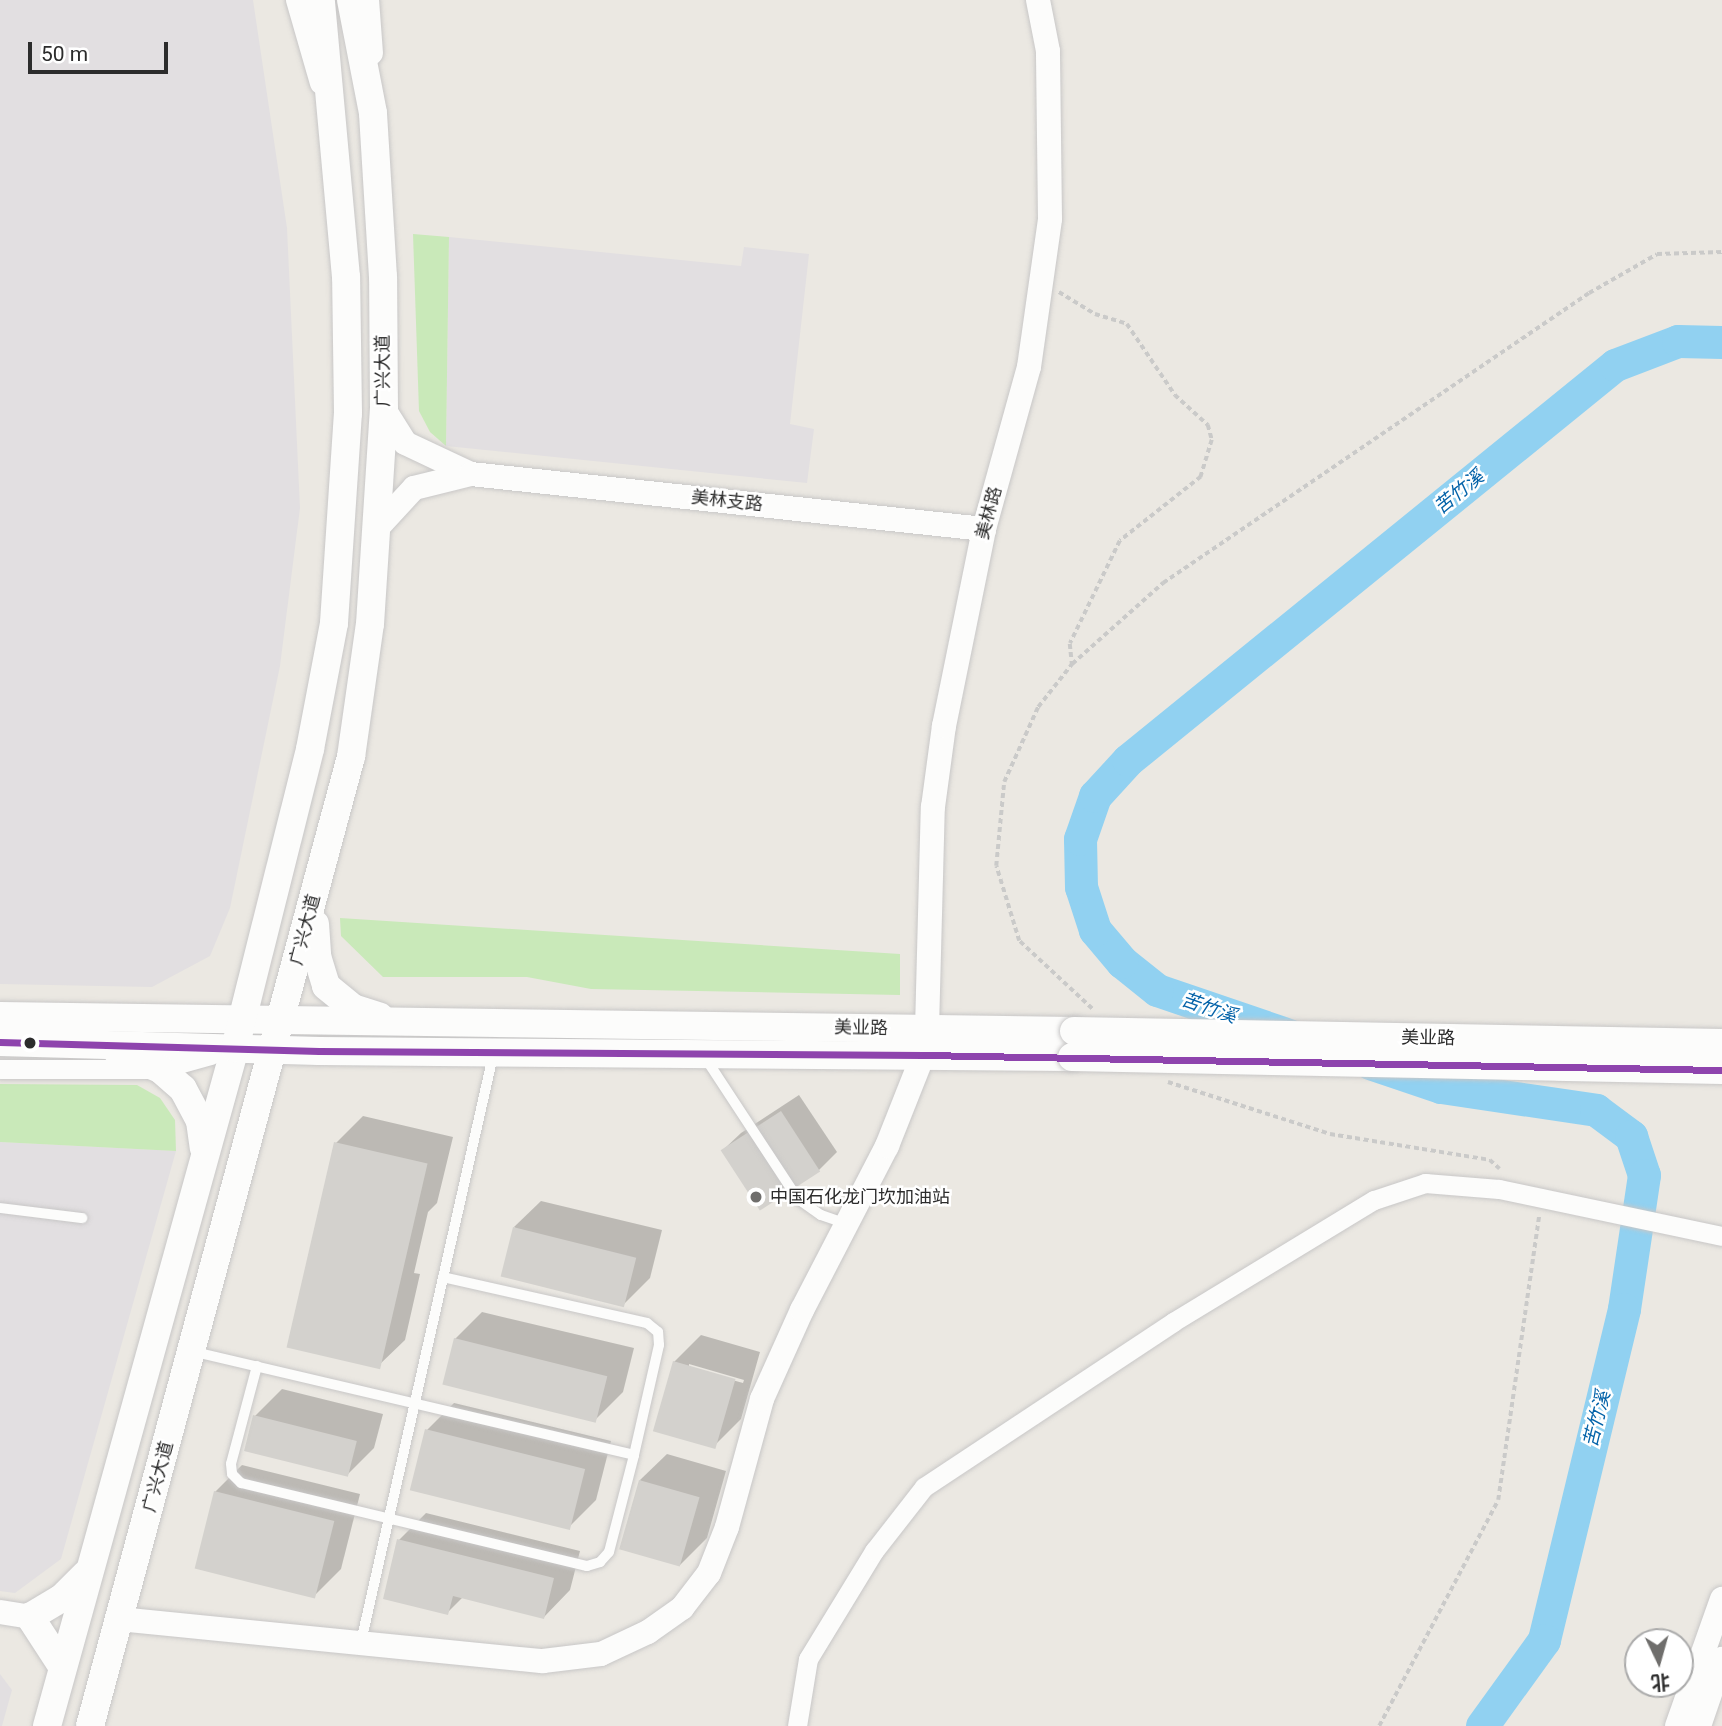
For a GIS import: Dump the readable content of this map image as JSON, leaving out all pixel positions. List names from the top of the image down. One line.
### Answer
{"streets":{"main road":["广兴大道","美业路"],"street":["美林支路","美林路"]},"crossings":[["广兴大道","美业路"],["美林支路","美林路"],["美林路","美业路"]],"water":["苦竹溪"],"places":["中国石化龙门坎加油站"],"scale_bar":"50 m","north":"bottom"}
